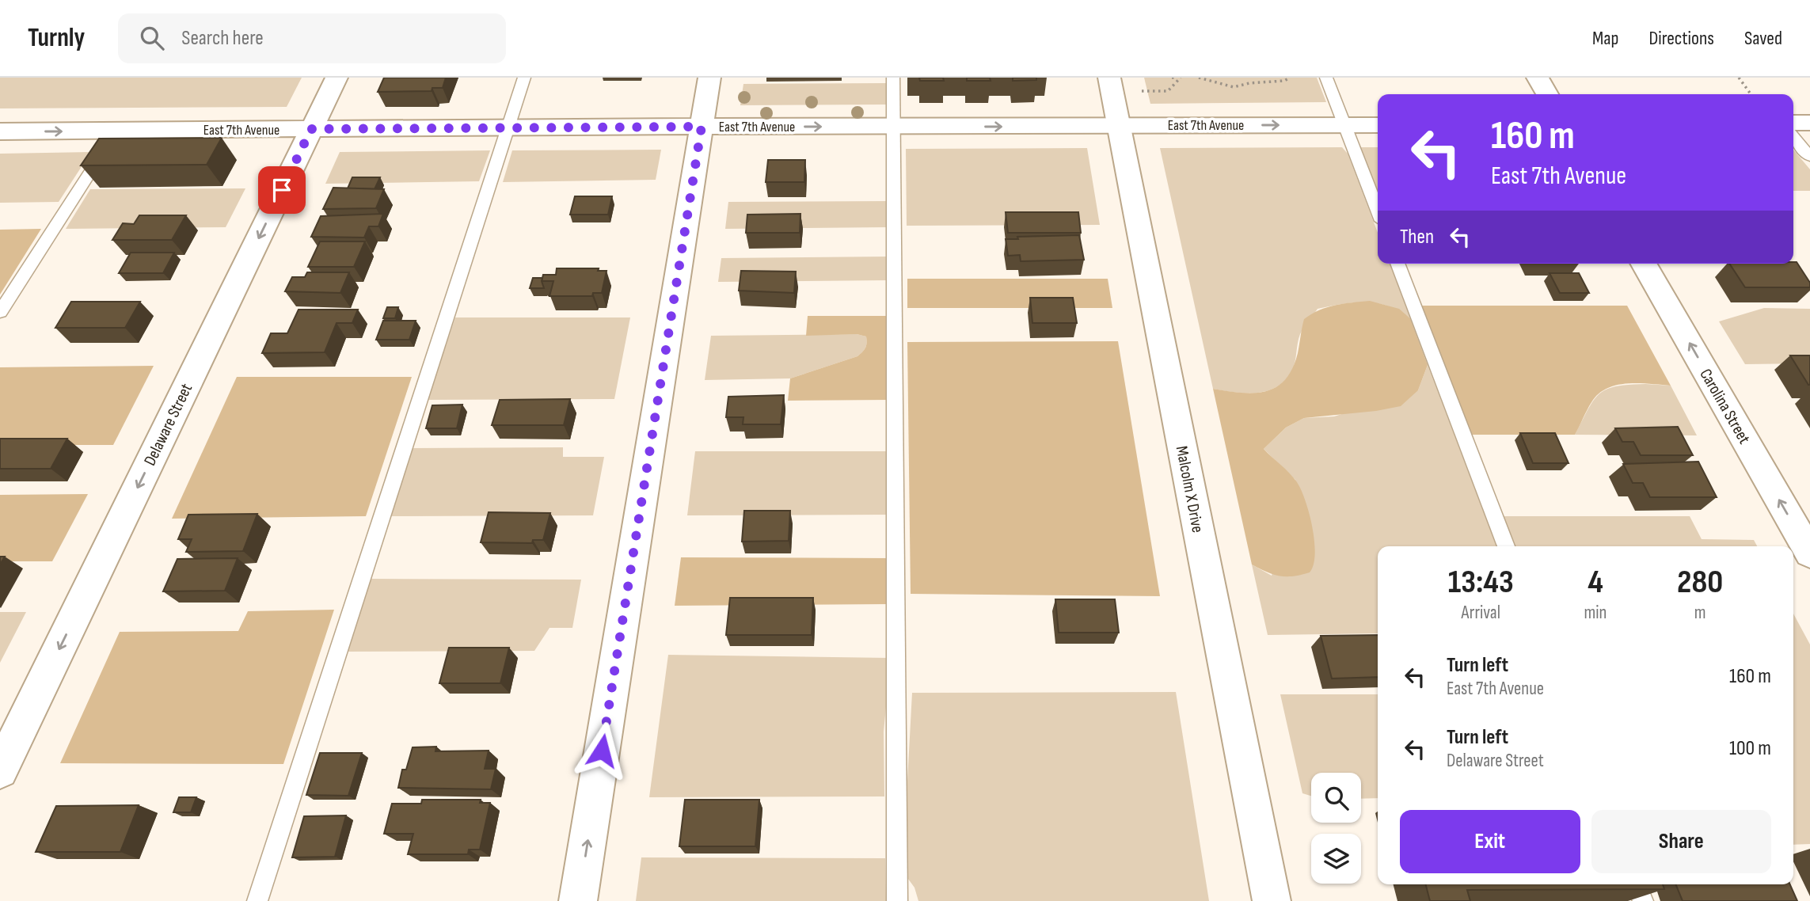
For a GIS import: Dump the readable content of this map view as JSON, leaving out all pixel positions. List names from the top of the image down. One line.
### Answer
{"streets":{"street":["East 7th Avenue","Carolina Street","Delaware Street","Malcolm X Drive"]},"crossings":[["East 7th Avenue","Delaware Street"],["East 7th Avenue","Malcolm X Drive"]],"one_way":["East 7th Avenue","Carolina Street","Delaware Street"],"page":{"header":"Turnly","search":"Search here","nav":["Map","Directions","Saved"],"turn":["160 m","East 7th Avenue"],"then":"Then","eta":["13:43","Arrival","4","min","280","m"],"list":[{"name":"Turn left","note":"East 7th Avenue","value":"160 m"},{"name":"Turn left","note":"Delaware Street","value":"100 m"}],"buttons":["Exit","Share"]}}
